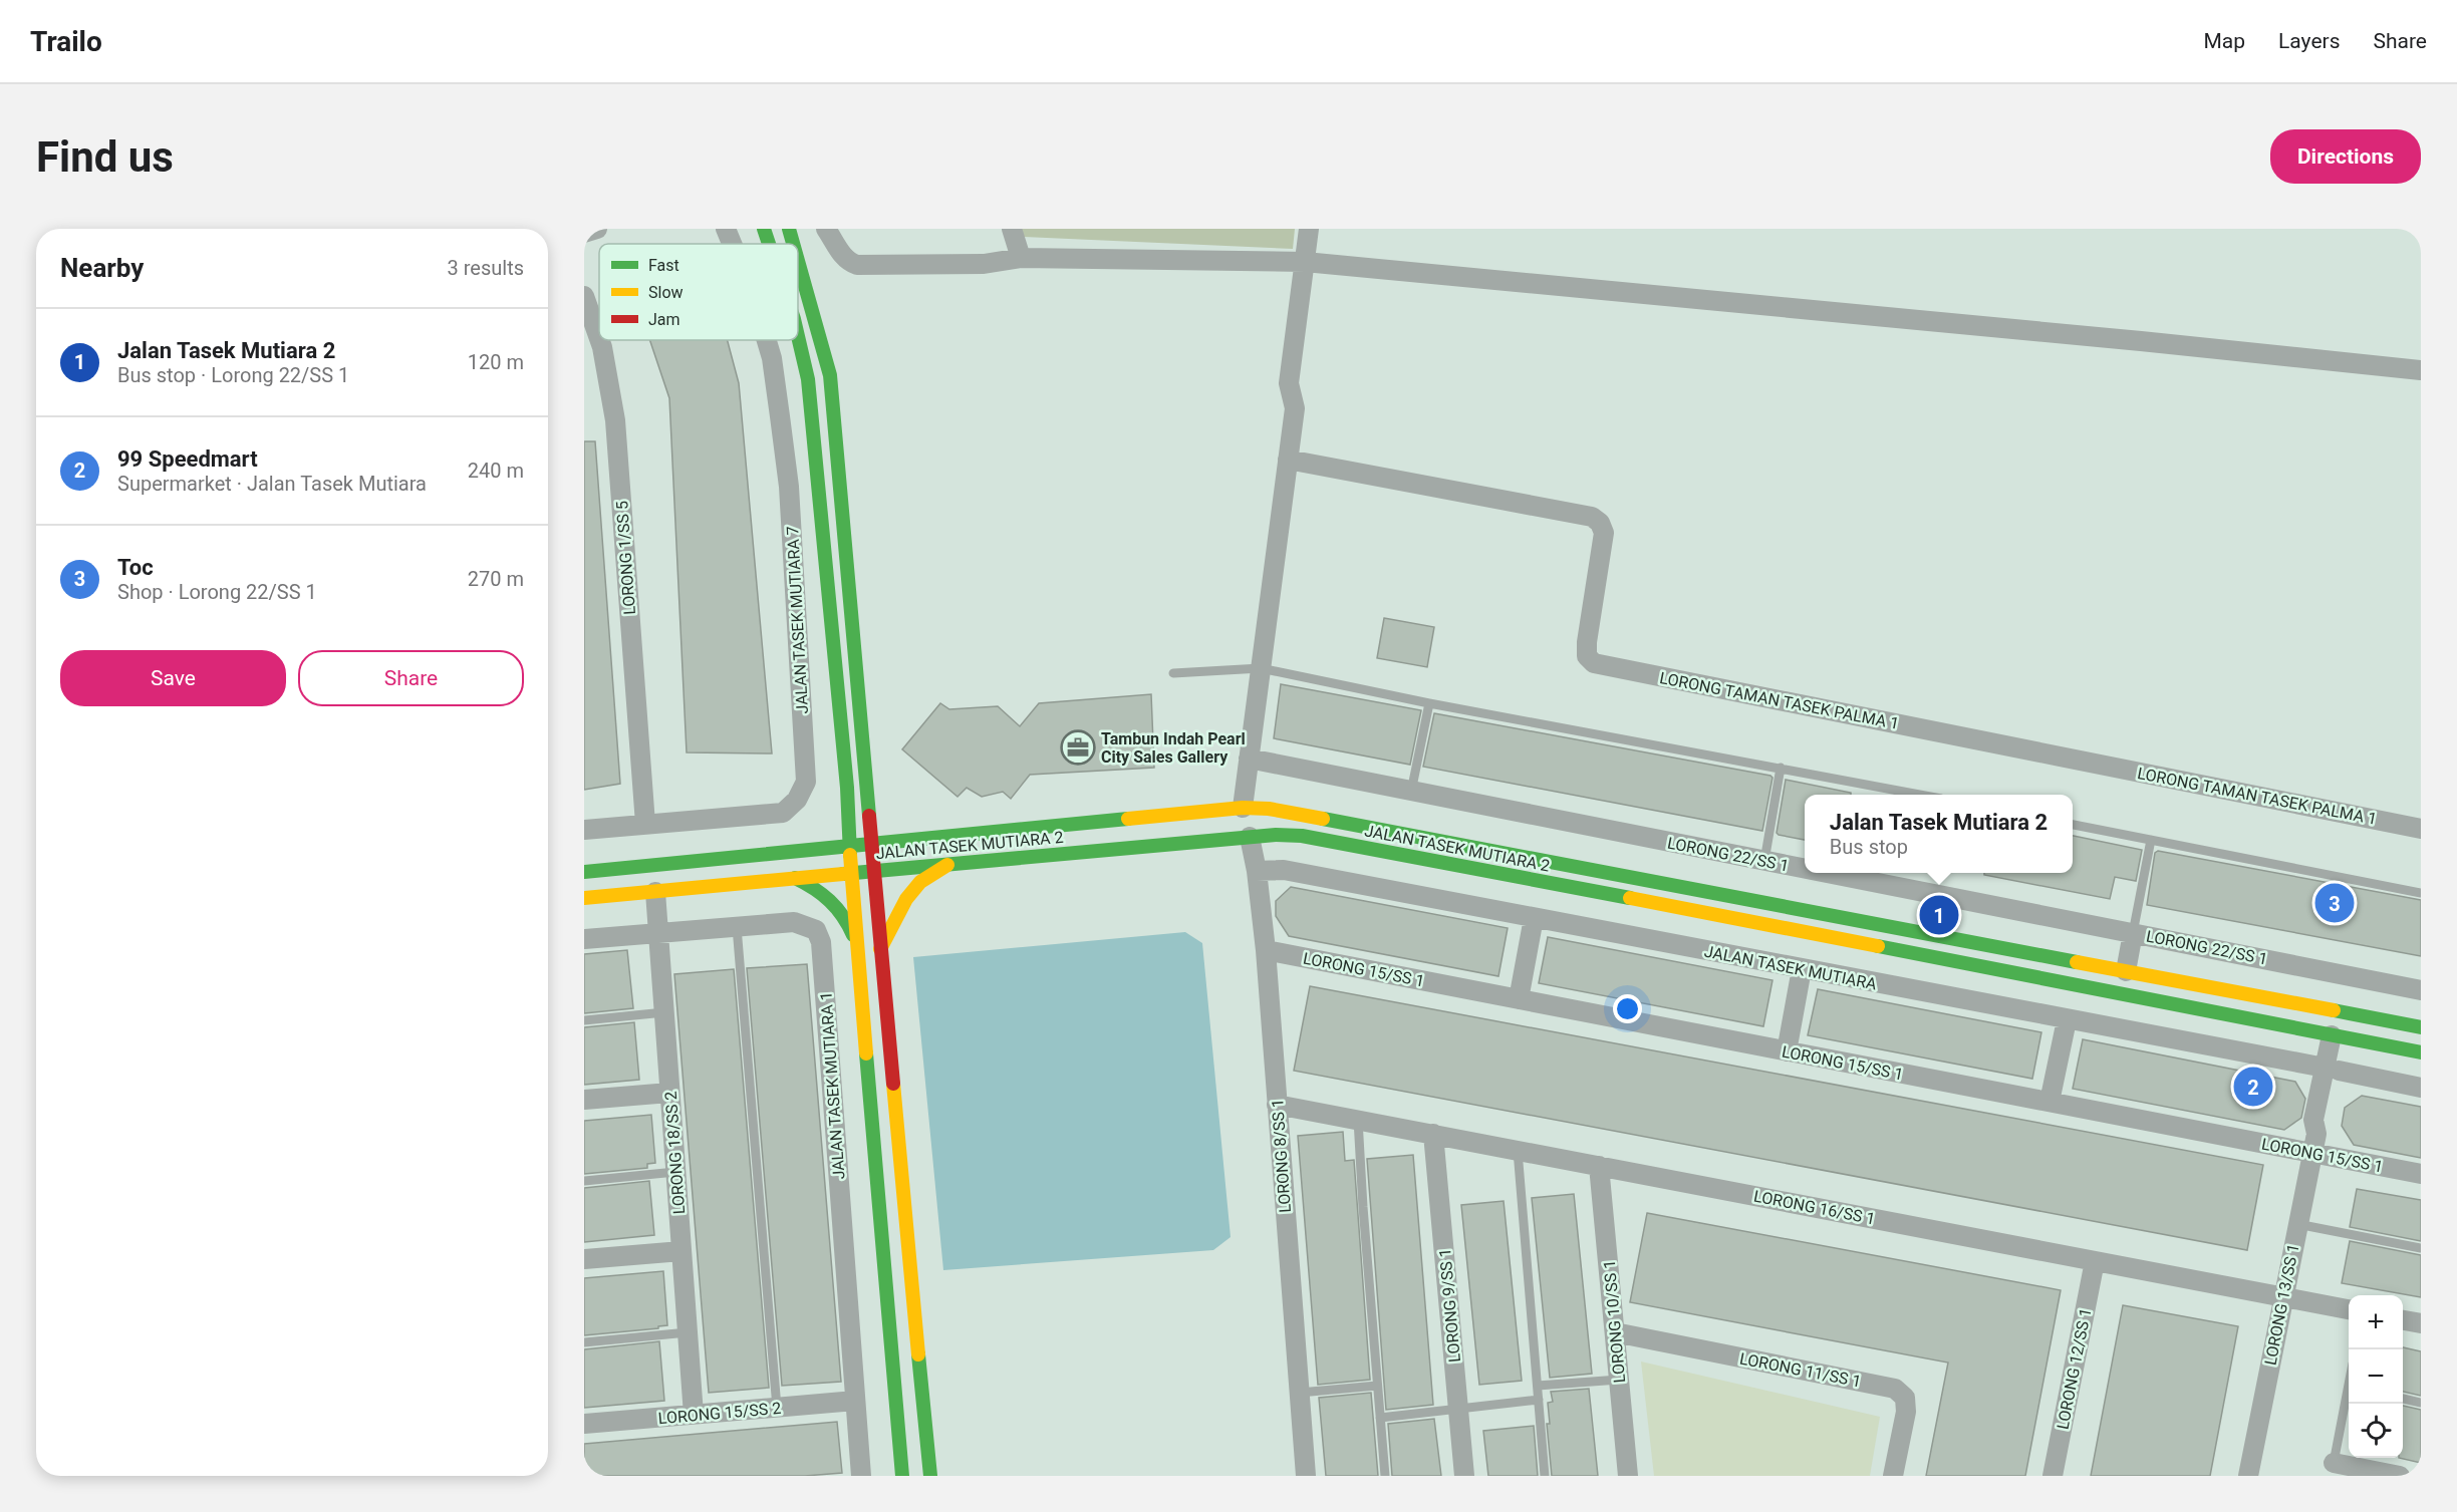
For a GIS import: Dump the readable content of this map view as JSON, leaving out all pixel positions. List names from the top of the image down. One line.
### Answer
{"streets":{"street":["LORONG 1/SS 5","JALAN TASEK MUTIARA 7","LORONG TAMAN TASEK PALMA 1","JALAN TASEK MUTIARA 2","LORONG 22/SS 1","JALAN TASEK MUTIARA","LORONG 15/SS 1","JALAN TASEK MUTIARA 1","LORONG 18/SS 2","LORONG 8/SS 1","LORONG 16/SS 1","LORONG 13/SS 1","LORONG 9/SS 1","LORONG 10/SS 1","LORONG 12/SS 1","LORONG 11/SS 1","LORONG 15/SS 2"]},"crossings":[["LORONG 1/SS 5","JALAN TASEK MUTIARA 7"],["JALAN TASEK MUTIARA 7","JALAN TASEK MUTIARA 2"],["JALAN TASEK MUTIARA 2","LORONG 18/SS 2"],["JALAN TASEK MUTIARA 2","LORONG 8/SS 1"],["JALAN TASEK MUTIARA 2","LORONG 13/SS 1"],["JALAN TASEK MUTIARA","LORONG 8/SS 1"],["JALAN TASEK MUTIARA","LORONG 13/SS 1"],["LORONG 15/SS 1","LORONG 8/SS 1"],["LORONG 15/SS 1","LORONG 13/SS 1"],["JALAN TASEK MUTIARA 1","LORONG 18/SS 2"],["JALAN TASEK MUTIARA 1","LORONG 15/SS 2"],["LORONG 18/SS 2","LORONG 15/SS 2"],["LORONG 8/SS 1","LORONG 16/SS 1"],["LORONG 16/SS 1","LORONG 13/SS 1"],["LORONG 16/SS 1","LORONG 9/SS 1"],["LORONG 16/SS 1","LORONG 10/SS 1"],["LORONG 16/SS 1","LORONG 12/SS 1"],["LORONG 10/SS 1","LORONG 11/SS 1"]],"places":{"office":["Tambun Indah Pearl City Sales Gallery"]},"legend":["Fast","Slow","Jam"],"page":{"header":"Trailo","nav":["Map","Layers","Share"],"buttons":["Directions",["Save","Share"]],"title":"Find us","heading":["Nearby","3 results"],"list":[{"mark":"1","name":"Jalan Tasek Mutiara 2","note":"Bus stop · Lorong 22/SS 1","value":"120 m"},{"mark":"2","name":"99 Speedmart","note":"Supermarket · Jalan Tasek Mutiara","value":"240 m"},{"mark":"3","name":"Toc","note":"Shop · Lorong 22/SS 1","value":"270 m"}],"popup":["Jalan Tasek Mutiara 2","Bus stop"],"pins":["3","1","2"],"map_buttons":["+","−"]}}
